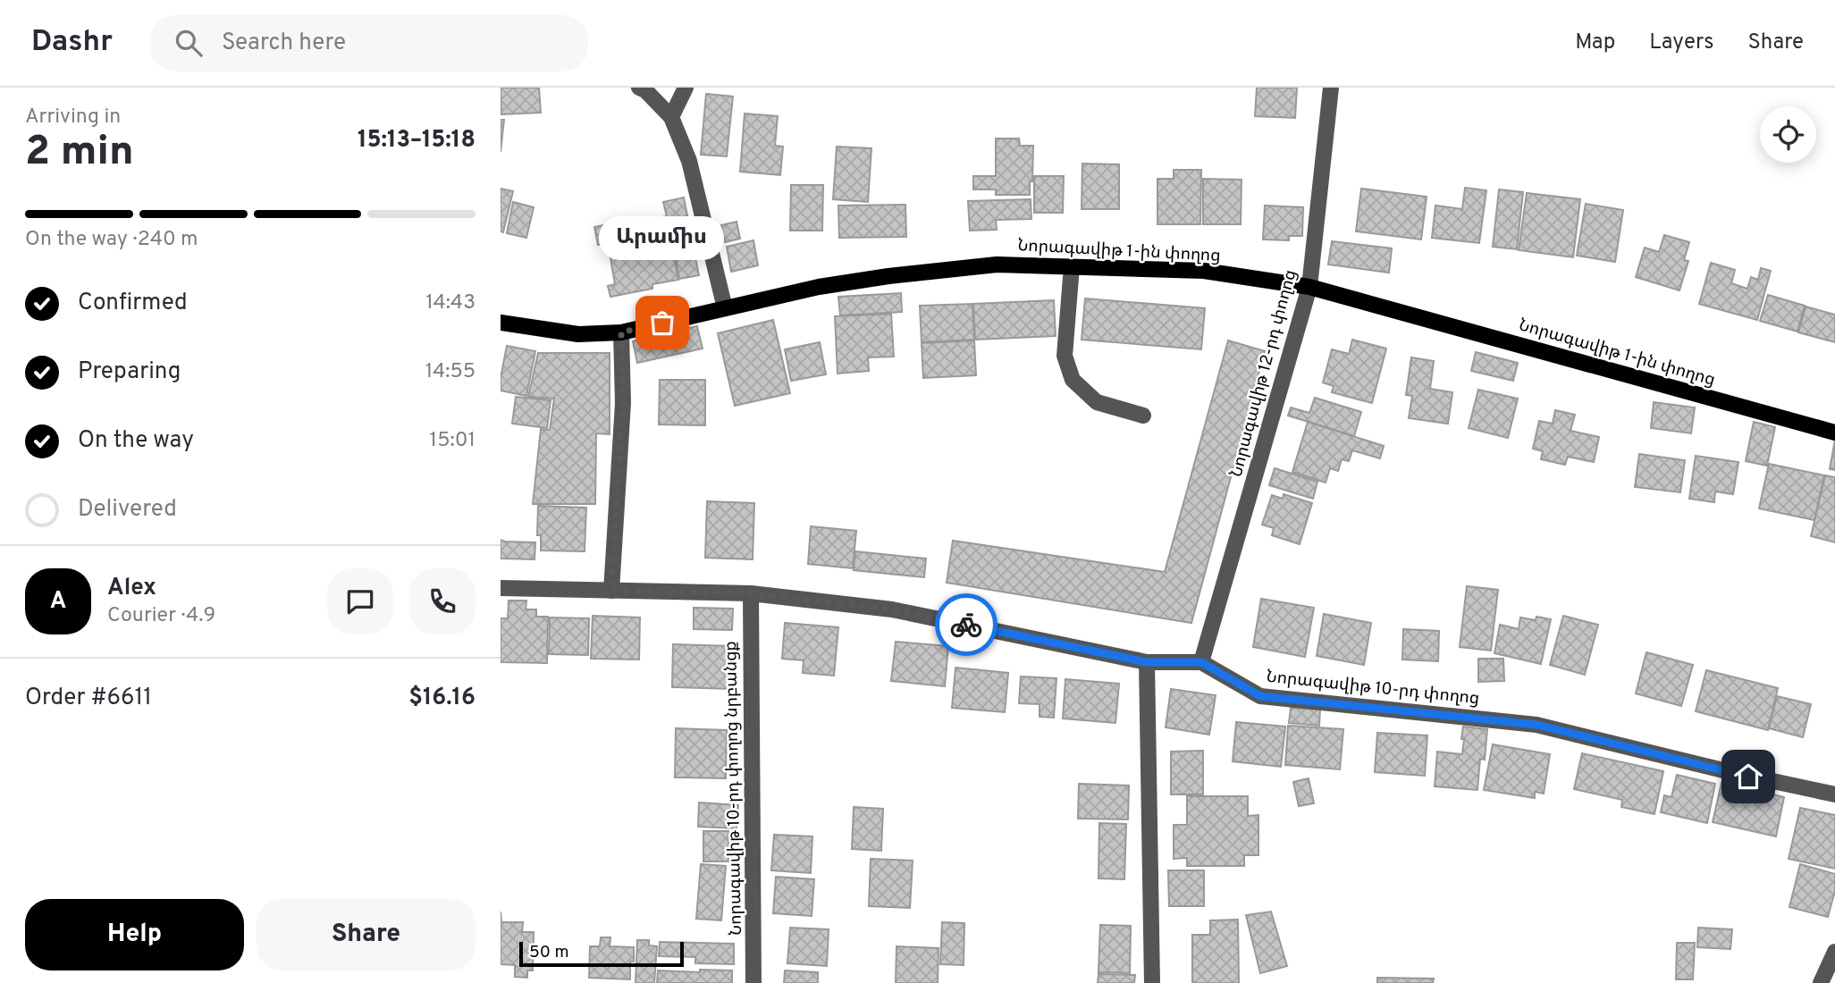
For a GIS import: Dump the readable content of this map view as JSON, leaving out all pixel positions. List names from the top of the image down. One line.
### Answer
{"streets":{"main road":["Նորագավիթ 1-ին փողոց"],"street":["Նորագավիթ 12-րդ փողոց","Նորագավիթ 10-րդ փողոց","Նորագավիթ 10-րդ փողոց նրբանցք"]},"crossings":[["Նորագավիթ 1-ին փողոց","Նորագավիթ 12-րդ փողոց"],["Նորագավիթ 12-րդ փողոց","Նորագավիթ 10-րդ փողոց"],["Նորագավիթ 10-րդ փողոց","Նորագավիթ 10-րդ փողոց նրբանցք"]],"places":["Արամիս"],"scale_bar":"50 m","page":{"header":"Dashr","search":"Search here","nav":["Map","Layers","Share"],"heading":["2 min","Arriving in","15:13–15:18"],"panel":["Alex","Courier · 4.9","Order #6611","$16.16"],"bar":"On the way · 240 m","bubble":"Արամիս","list":[["Confirmed","14:43"],["Preparing","14:55"],["On the way","15:01"],"Delivered"],"round":"A","buttons":["Help","Share"],"scale":"50 m"}}
